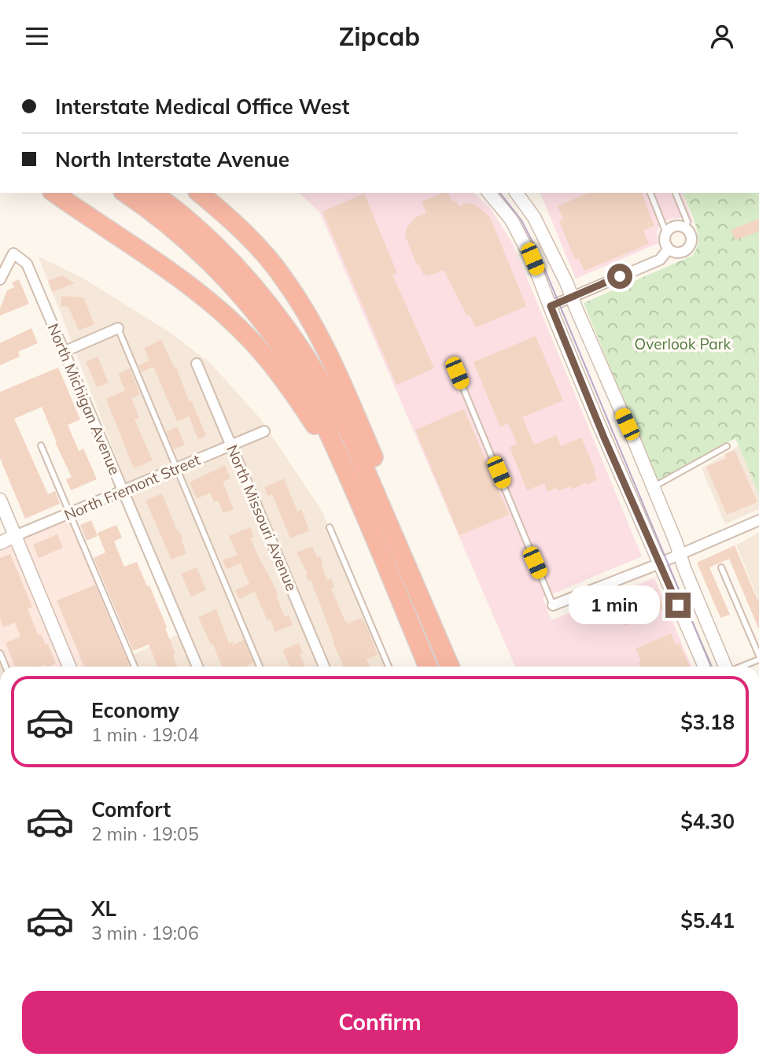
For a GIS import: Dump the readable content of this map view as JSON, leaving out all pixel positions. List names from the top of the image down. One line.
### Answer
{"streets":{"street":["North Michigan Avenue","North Fremont Street","North Missouri Avenue"]},"crossings":[["North Michigan Avenue","North Fremont Street"],["North Fremont Street","North Missouri Avenue"]],"parks":["Overlook Park"],"page":{"header":"Zipcab","banner":["Interstate Medical Office West","North Interstate Avenue"],"bubble":"1 min","list":[{"name":"Economy","note":"1 min · 19:04","value":"$3.18"},{"name":"Comfort","note":"2 min · 19:05","value":"$4.30"},{"name":"XL","note":"3 min · 19:06","value":"$5.41"}],"buttons":"Confirm"}}
